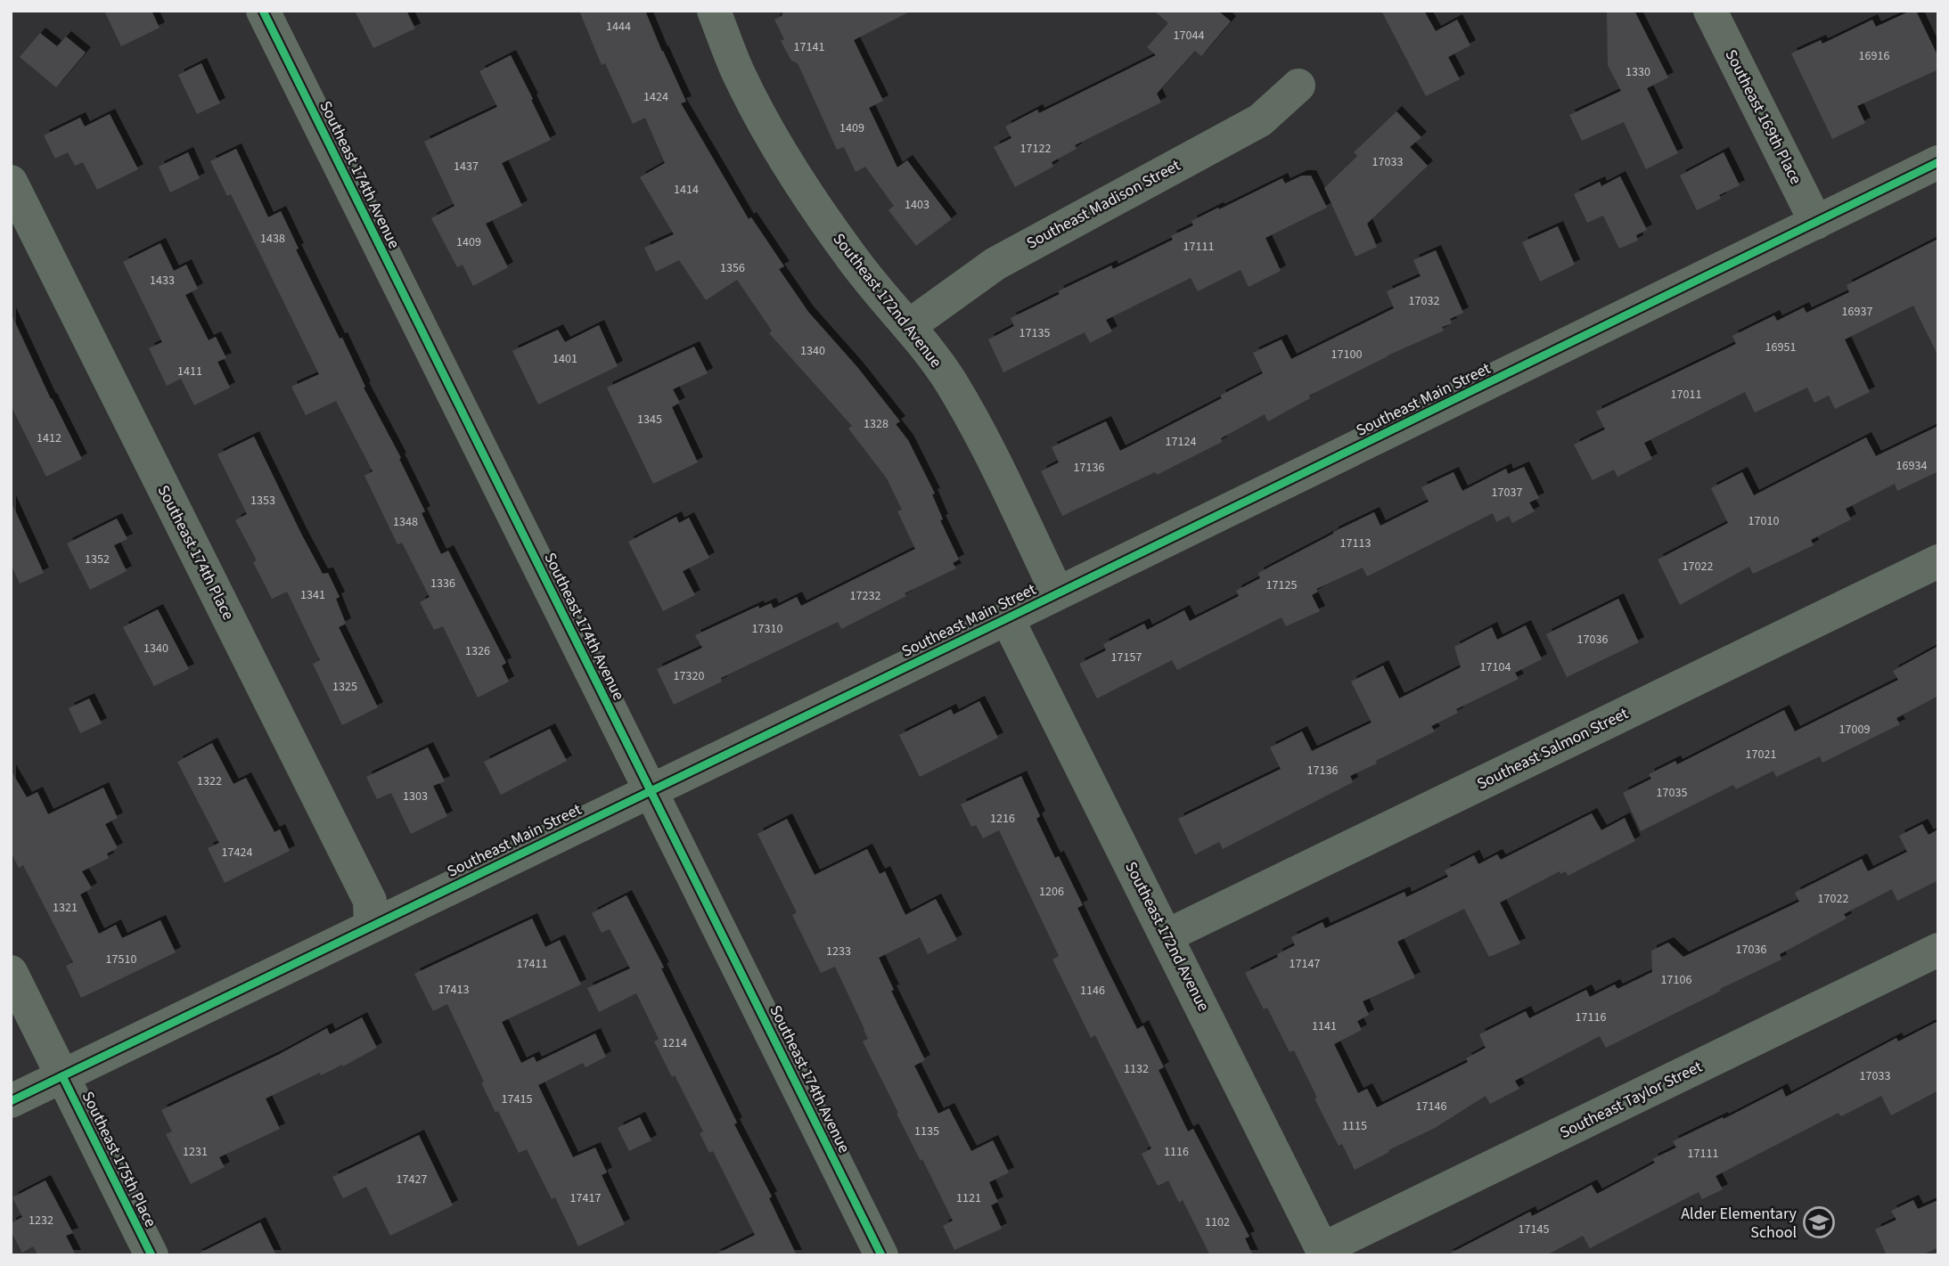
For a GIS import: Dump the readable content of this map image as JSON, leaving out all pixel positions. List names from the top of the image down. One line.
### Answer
{"streets":{"street":["Southeast 169th Place","Southeast 174th Avenue","Southeast Madison Street","Southeast 172nd Avenue","Southeast Main Street","Southeast 174th Place","Southeast Salmon Street","Southeast Taylor Street","Southeast 175th Place"]},"crossings":[["Southeast 169th Place","Southeast Main Street"],["Southeast 174th Avenue","Southeast Main Street"],["Southeast Madison Street","Southeast 172nd Avenue"],["Southeast 172nd Avenue","Southeast Main Street"],["Southeast 172nd Avenue","Southeast Salmon Street"],["Southeast 172nd Avenue","Southeast Taylor Street"],["Southeast Main Street","Southeast 174th Place"],["Southeast Main Street","Southeast 175th Place"]],"places":{"school or university":["Alder Elementary School"]},"house_numbers":["1444","17044","17141","16916","1330","1424","1409","17122","17033","1437","1414","1403","1438","1409","17111","1356","1433","17032","16937","17135","16951","1340","17100","1401","1411","17011","1345","1328","1412","17124","16934","17136","17037","1353","17010","1348","17113","1352","17022","1336","17125","1341","17232","17310","17036","1340","1326","17157","17104","17320","1325","17009","17021","17136","1322","17035","1303","1216","17424","1206","17022","1321","17036","1233","17510","17411","17147","17106","17413","1146","17116","1141","1214","1132","17033","17415","17146","1115","1135","1231","1116","17111","17427","17417","1121","1232","1102","17145"]}
